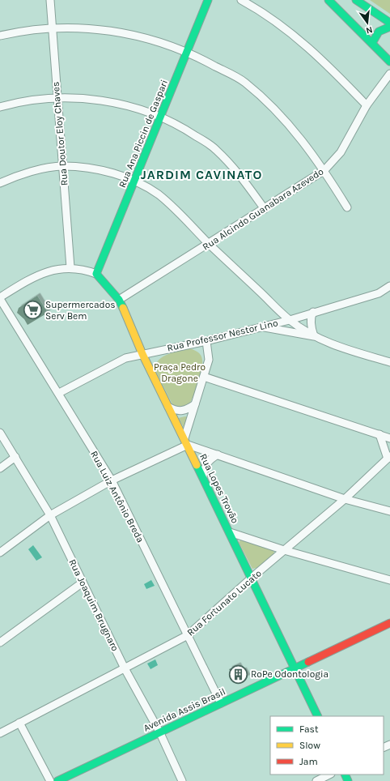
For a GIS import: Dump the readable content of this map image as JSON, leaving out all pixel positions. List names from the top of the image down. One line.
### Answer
{"streets":{"main road":["Rua Ana Piccin de Gaspari","Rua Lopes Trovão","Avenida Assis Brasil"],"street":["Rua Doutor Eloy Chaves","Rua Alcindo Guanabara Azevedo","Rua Professor Nestor Lino","Rua Luiz Antônio Breda","Rua Fortunato Lucato","Rua Joaquim Brugnaro"]},"crossings":[["Rua Ana Piccin de Gaspari","Rua Lopes Trovão"],["Rua Alcindo Guanabara Azevedo","Rua Lopes Trovão"],["Rua Professor Nestor Lino","Rua Lopes Trovão"],["Rua Professor Nestor Lino","Rua Luiz Antônio Breda"],["Rua Lopes Trovão","Rua Fortunato Lucato"],["Rua Lopes Trovão","Avenida Assis Brasil"],["Rua Luiz Antônio Breda","Rua Fortunato Lucato"],["Rua Luiz Antônio Breda","Avenida Assis Brasil"],["Rua Fortunato Lucato","Rua Joaquim Brugnaro"],["Rua Joaquim Brugnaro","Avenida Assis Brasil"]],"districts":["JARDIM CAVINATO"],"parks":["Praça Pedro Dragone"],"places":{"supermarket":["Supermercados Serv Bem"],"building":["RoPe Odontologia"]},"legend":["Fast","Slow","Jam"],"north":"bottom"}
